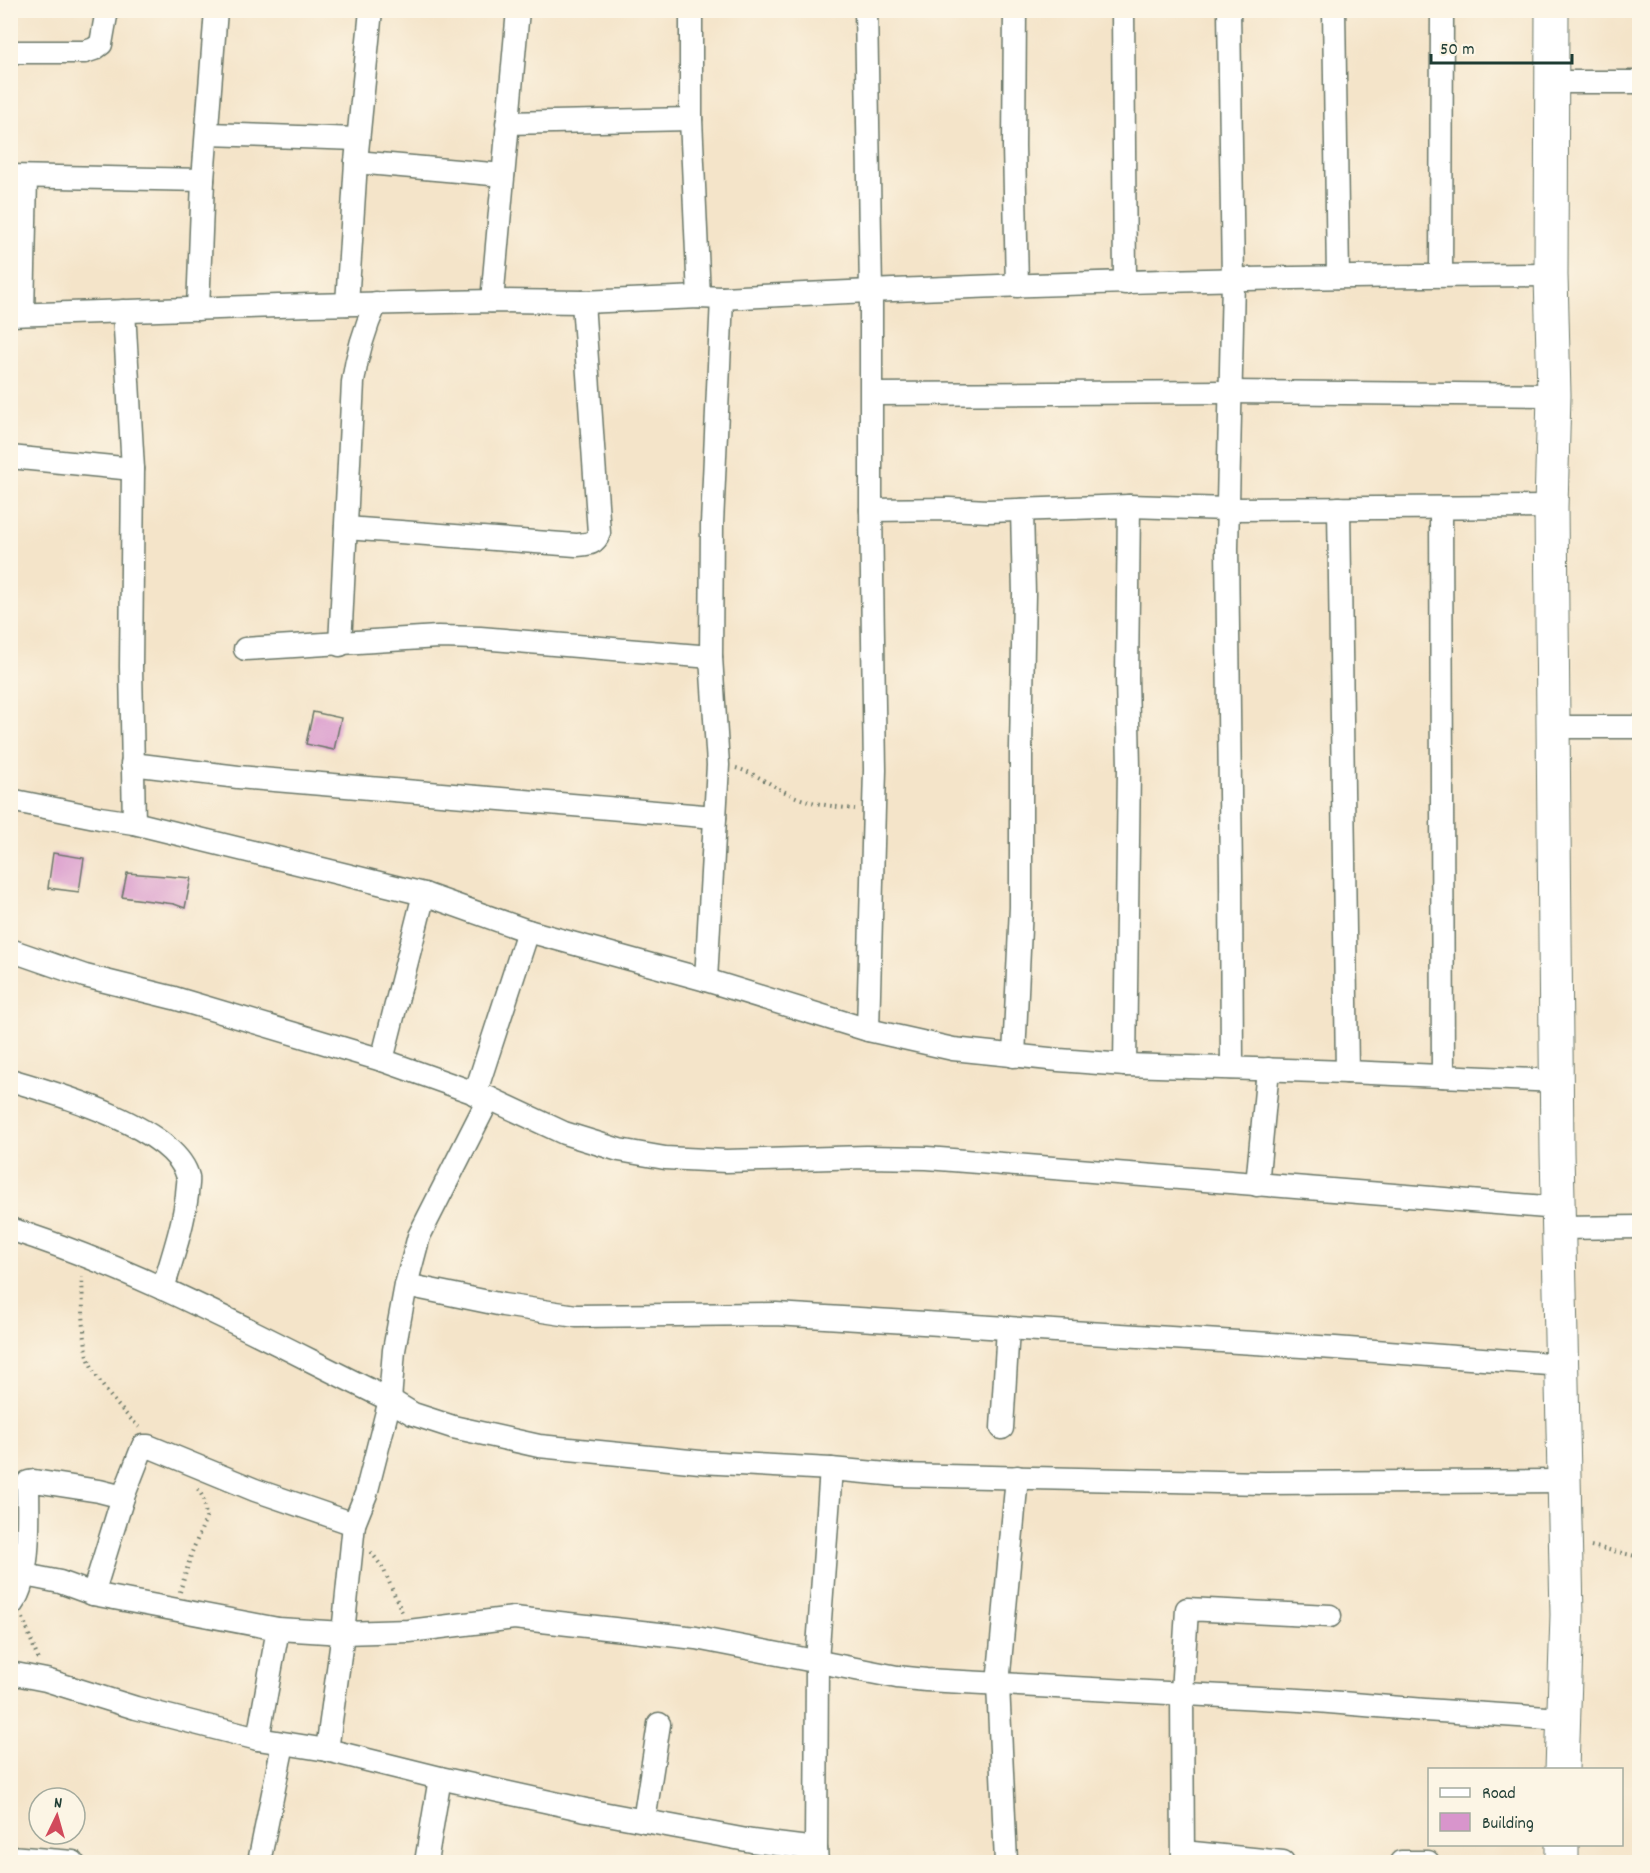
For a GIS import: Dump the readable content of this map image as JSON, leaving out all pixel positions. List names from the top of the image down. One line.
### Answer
{"legend":["Road","Building"],"scale_bar":"50 m","north":"top"}
